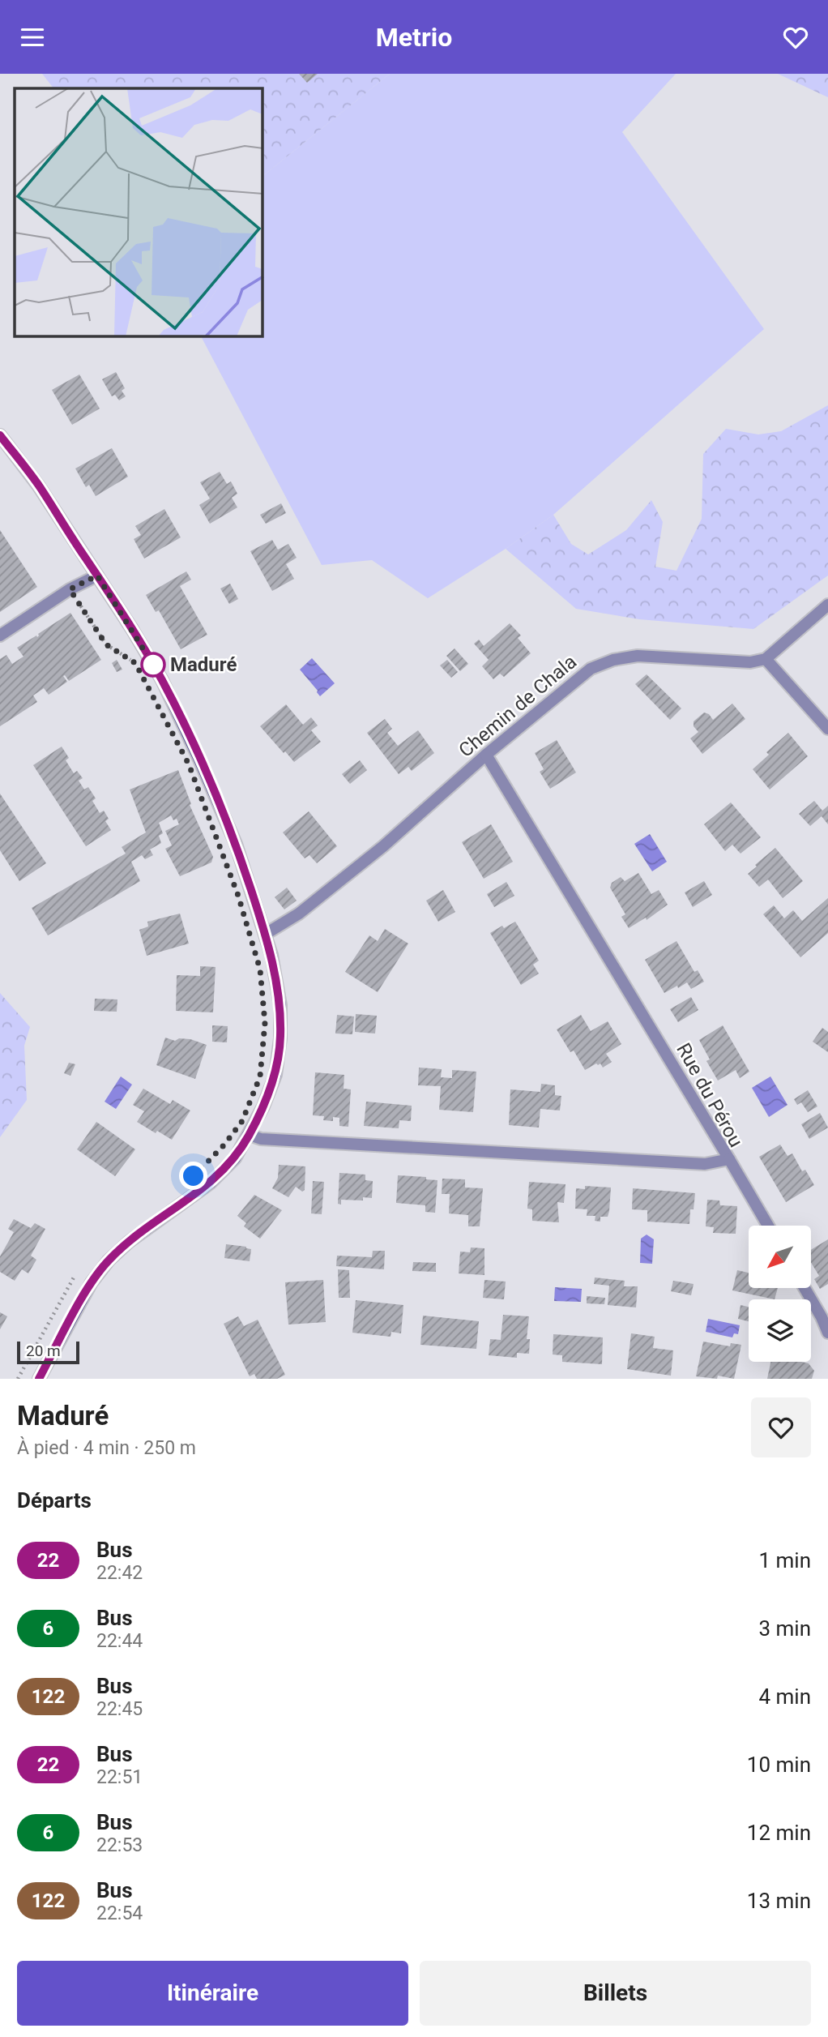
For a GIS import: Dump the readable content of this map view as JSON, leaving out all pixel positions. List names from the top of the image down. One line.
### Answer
{"streets":{"street":["Chemin de Chala","Rue du Pérou"]},"crossings":[["Chemin de Chala","Rue du Pérou"]],"places":["Maduré"],"lines":["bus line 22"],"scale_bar":"20 m","north":"bottom left","page":{"header":"Metrio","scale":"20 m","heading":[["Maduré","À pied · 4 min · 250 m"],"Départs"],"list":[{"mark":"22","name":"Bus","note":"22:42","value":"1 min"},{"mark":"6","name":"Bus","note":"22:44","value":"3 min"},{"mark":"122","name":"Bus","note":"22:45","value":"4 min"},{"mark":"22","name":"Bus","note":"22:51","value":"10 min"},{"mark":"6","name":"Bus","note":"22:53","value":"12 min"},{"mark":"122","name":"Bus","note":"22:54","value":"13 min"}],"buttons":["Itinéraire","Billets"]}}
